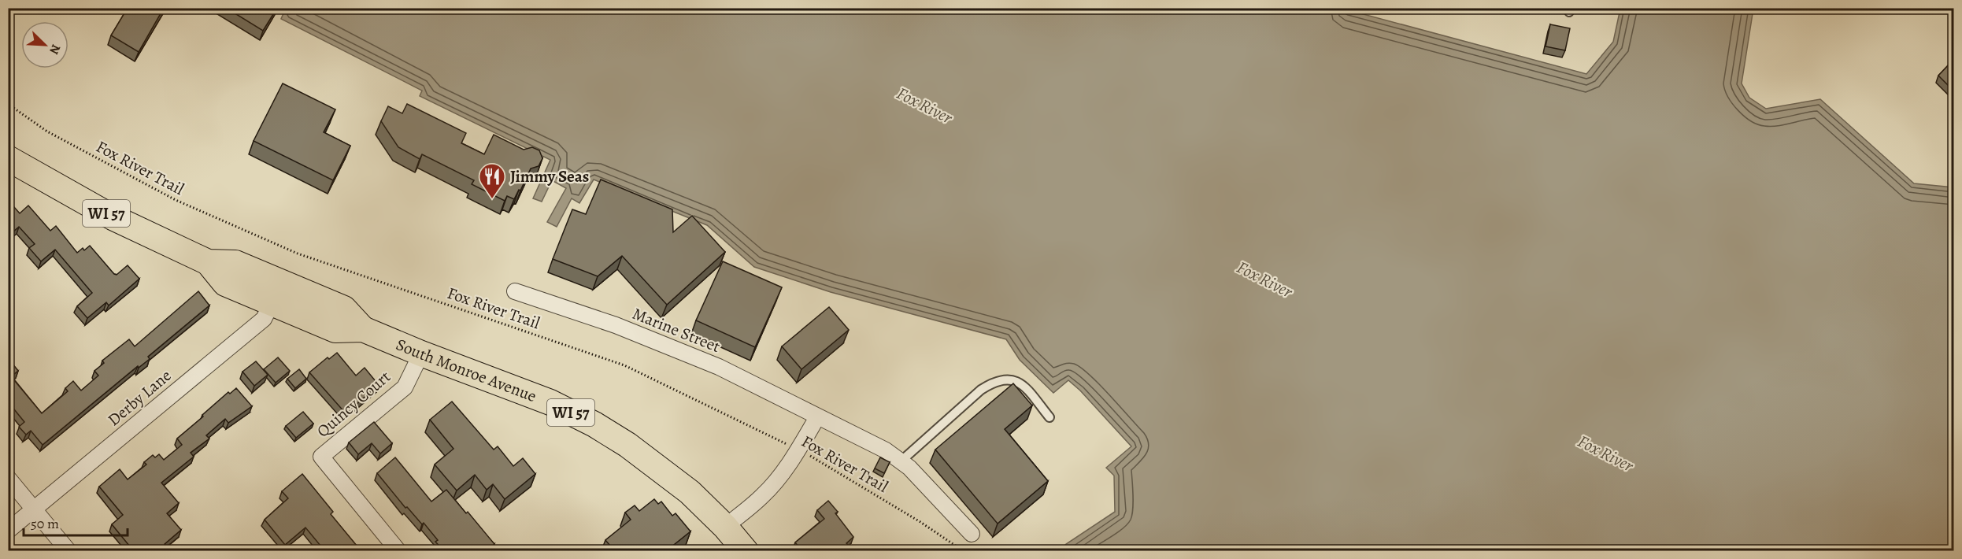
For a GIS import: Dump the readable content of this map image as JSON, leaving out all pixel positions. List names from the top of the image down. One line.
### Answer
{"streets":{"main road":["WI 57","South Monroe Avenue"],"street":["Marine Street","Derby Lane","Quincy Court"],"path":["Fox River Trail"]},"crossings":[["South Monroe Avenue","Derby Lane"],["South Monroe Avenue","Quincy Court"]],"water":["Fox River"],"places":{"restaurant":["Jimmy Seas"]},"scale_bar":"50 m","north":"bottom right"}
